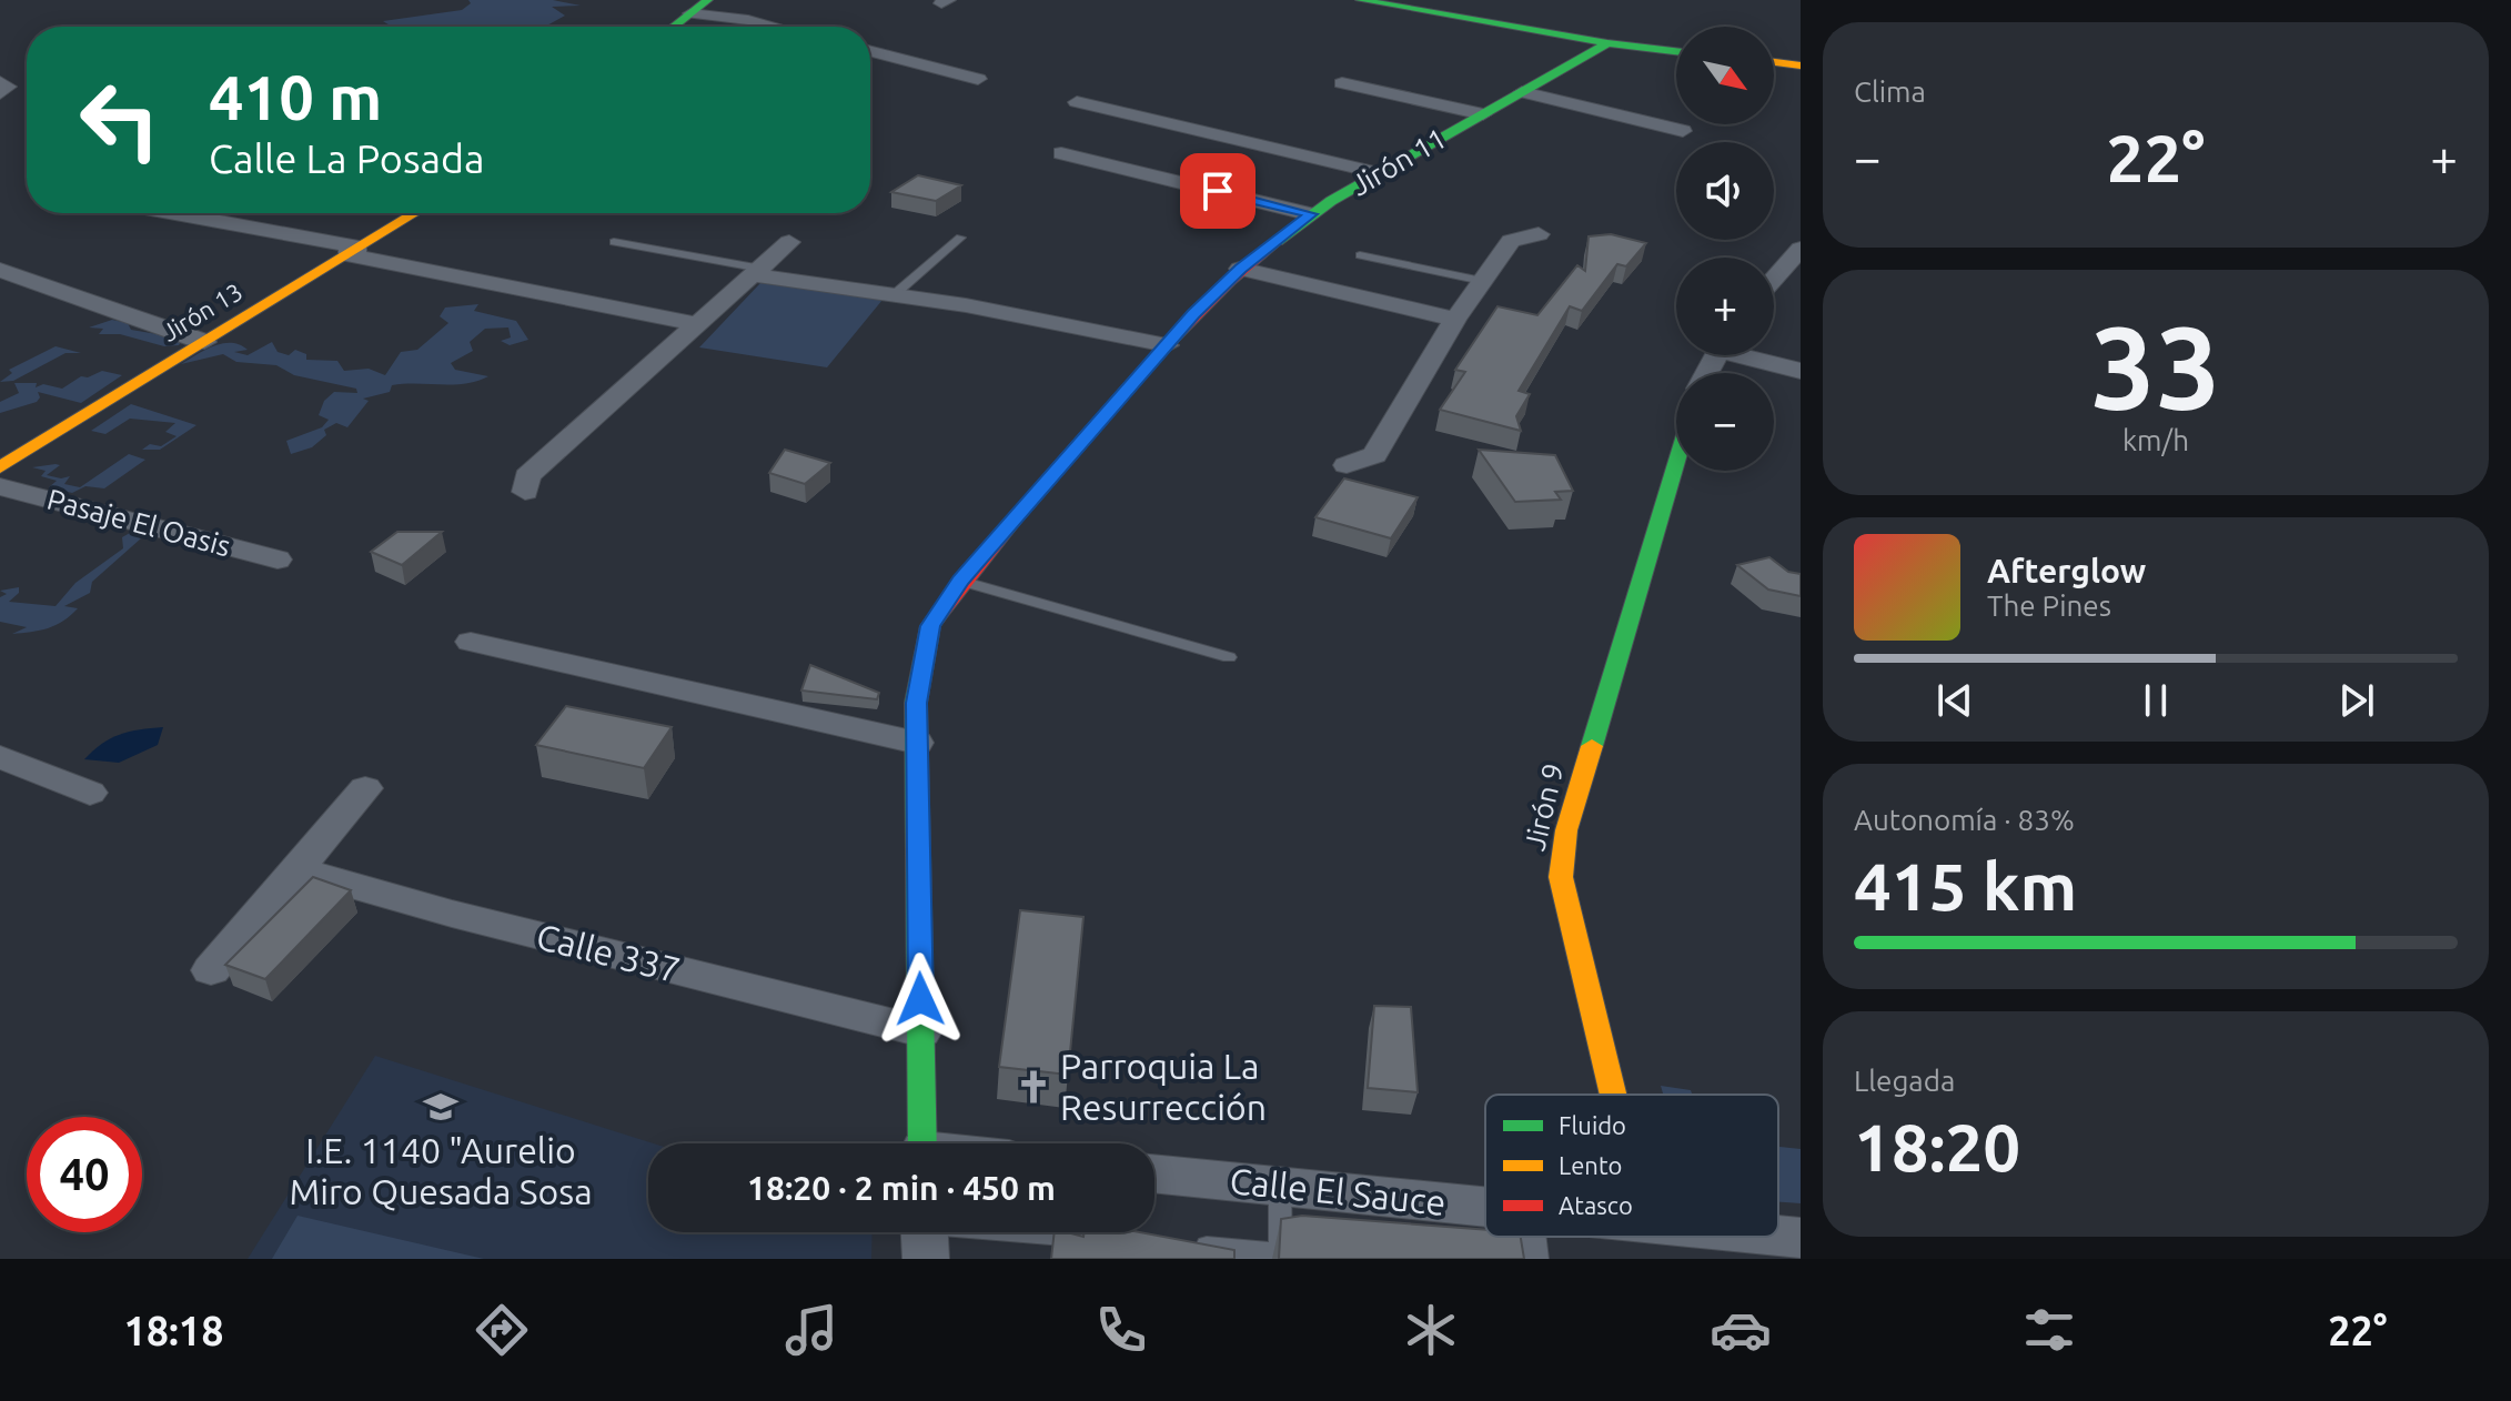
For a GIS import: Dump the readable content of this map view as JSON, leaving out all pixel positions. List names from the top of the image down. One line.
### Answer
{"streets":{"street":["Jirón 11","Jirón 13","Pasaje El Oasis","Jirón 9","Calle 337","Calle El Sauce"]},"crossings":[["Jirón 11","Calle 337"]],"places":{"church":["Parroquia La Resurrección"],"school or university":["I.E. 1140 \"Aurelio Miro Quesada Sosa"]},"legend":["Fluido","Lento","Atasco"],"north":"bottom right","page":{"tile":["Clima",["33","km/h"],["Autonomía · 83%","415 km"],["Llegada","18:20"]],"map_buttons":["+","−"],"turn":["410 m","Calle La Posada"],"heat":["−","22°","+"],"song":["Afterglow","The Pines"],"limit":"40","trip":"18:20 · 2 min · 450 m","tabs":["18:18","22°"]}}
